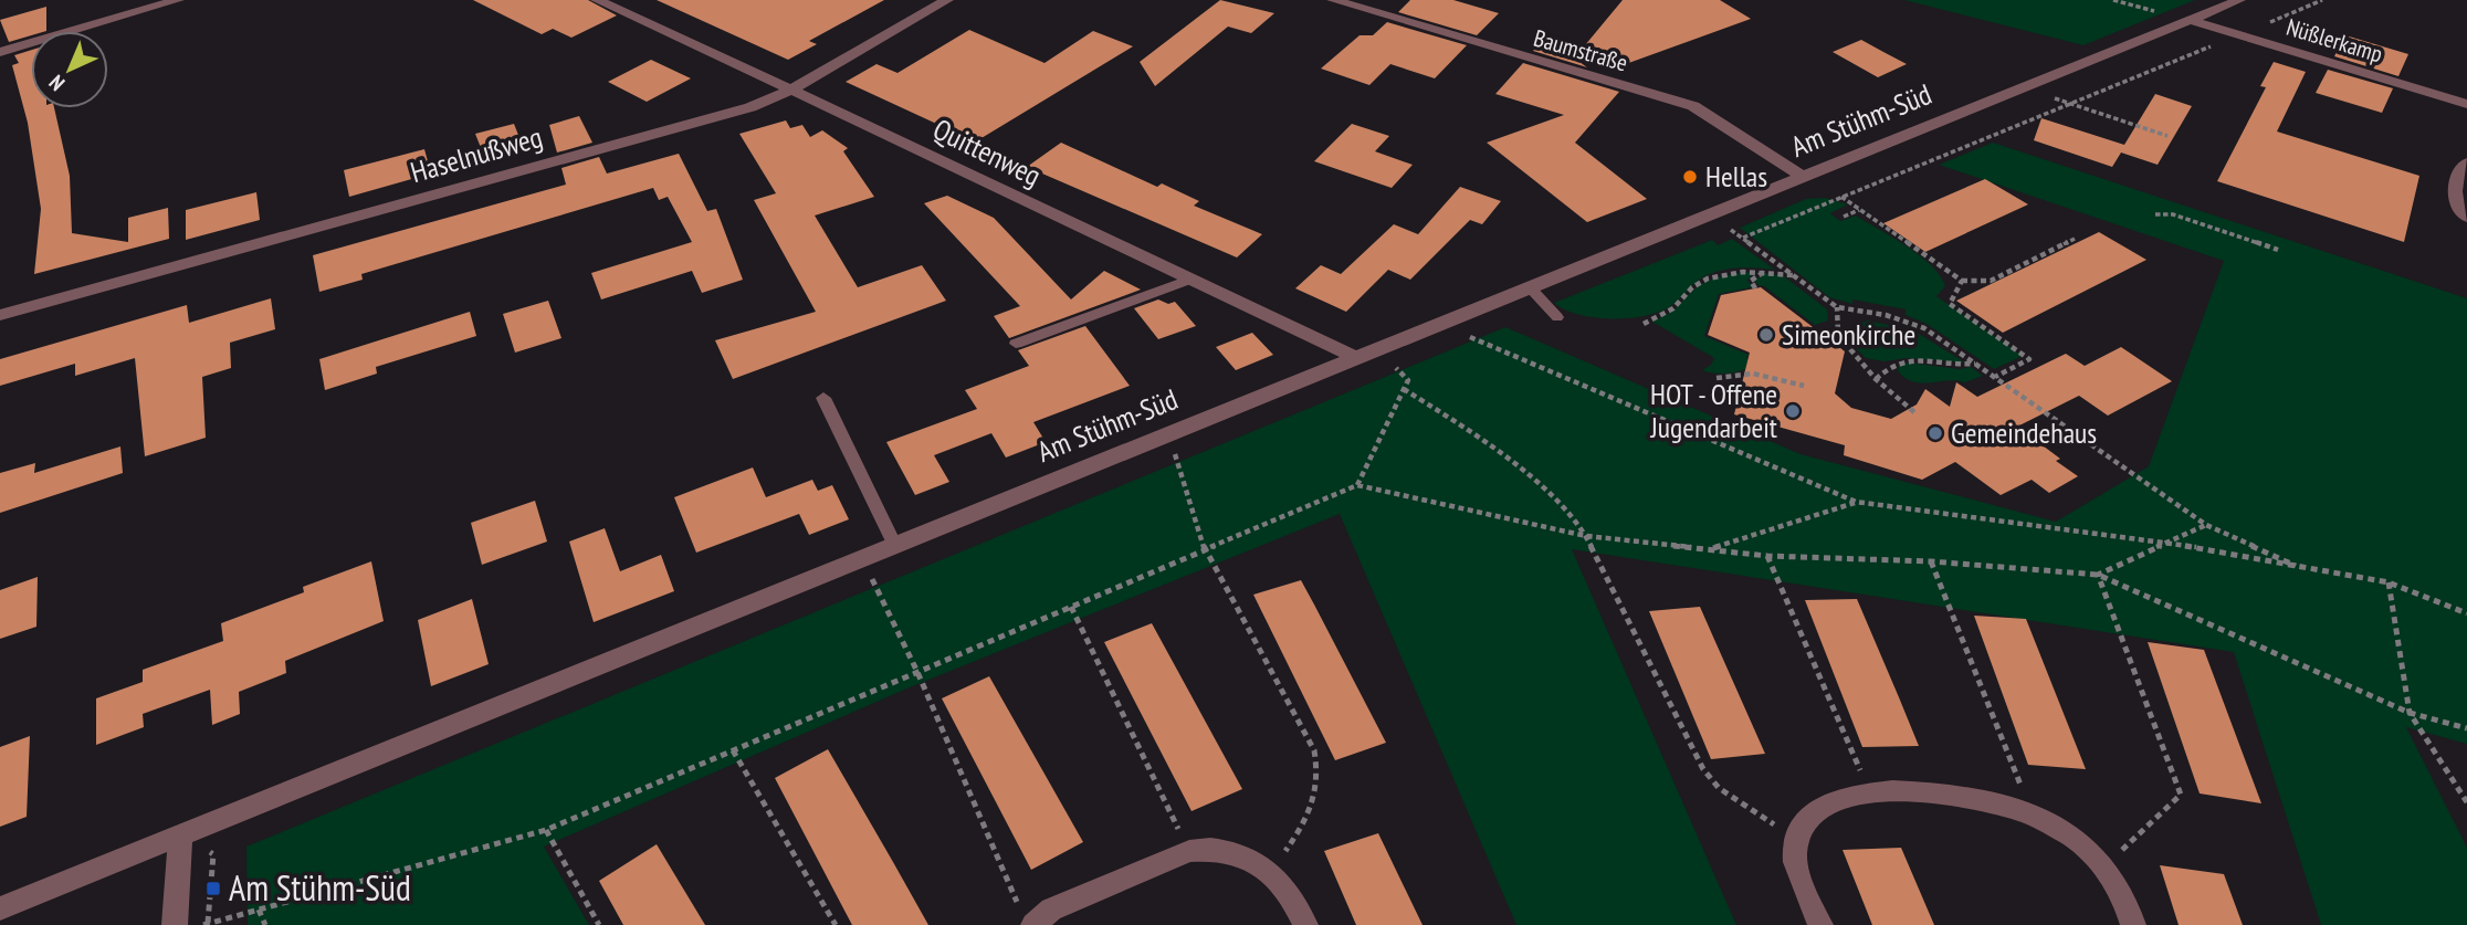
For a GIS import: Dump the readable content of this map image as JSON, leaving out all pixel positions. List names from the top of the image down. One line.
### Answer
{"streets":{"street":["Nüßlerkamp","Baumstraße","Am Stühm-Süd","Quittenweg","Haselnußweg"]},"crossings":[["Nüßlerkamp","Am Stühm-Süd"],["Baumstraße","Am Stühm-Süd"],["Am Stühm-Süd","Quittenweg"],["Quittenweg","Haselnußweg"]],"places":{"other":["Hellas","Simeonkirche","HOT - Offene Jugendarbeit","Gemeindehaus"],"transit":["Am Stühm-Süd"]},"north":"bottom left"}
